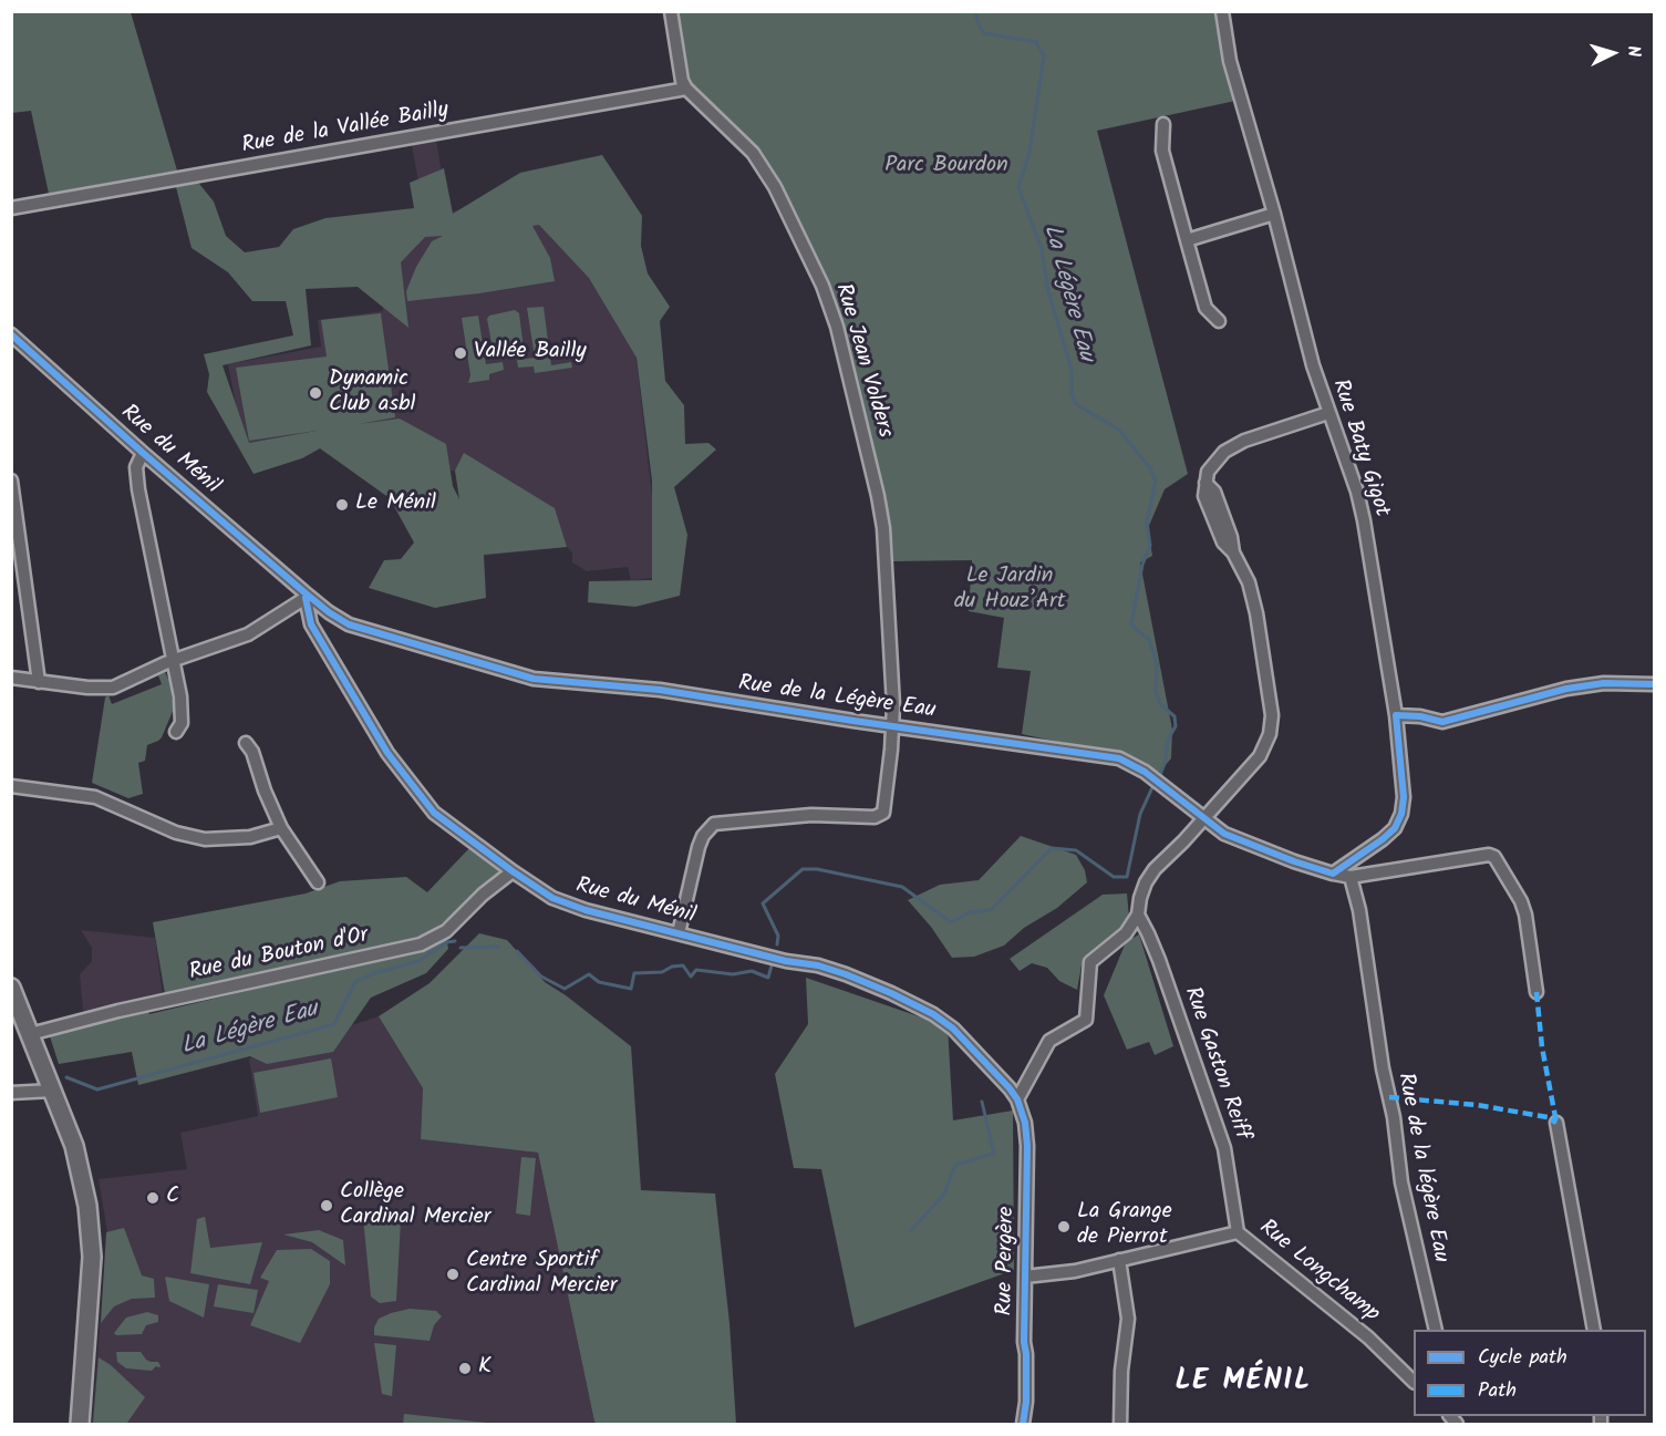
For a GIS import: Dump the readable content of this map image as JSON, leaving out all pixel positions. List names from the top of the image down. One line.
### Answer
{"streets":{"street":["Rue de la Vallée Bailly","Rue Jean Volders","Rue Baty Gigot","Rue du Ménil","Rue de la Légère Eau","Rue du Bouton d'Or","Rue Gaston Reiff","Rue de la légère Eau","Rue Pergère","Rue Longchamp"]},"crossings":[["Rue de la Vallée Bailly","Rue Jean Volders"],["Rue Jean Volders","Rue du Ménil"],["Rue Jean Volders","Rue de la Légère Eau"],["Rue Baty Gigot","Rue de la Légère Eau"],["Rue du Ménil","Rue de la Légère Eau"],["Rue du Ménil","Rue du Bouton d'Or"],["Rue du Ménil","Rue Pergère"],["Rue de la Légère Eau","Rue de la légère Eau"],["Rue Gaston Reiff","Rue Longchamp"],["Rue Pergère","Rue Longchamp"]],"districts":["LE MÉNIL"],"water":["La Légère Eau"],"parks":["Parc Bourdon","Le Jardin du Houz’Art"],"places":["Vallée Bailly","Dynamic Club asbl","Le Ménil","C","Collège Cardinal Mercier","La Grange de Pierrot","Centre Sportif Cardinal Mercier","K"],"legend":["Cycle path","Path"],"north":"right"}
